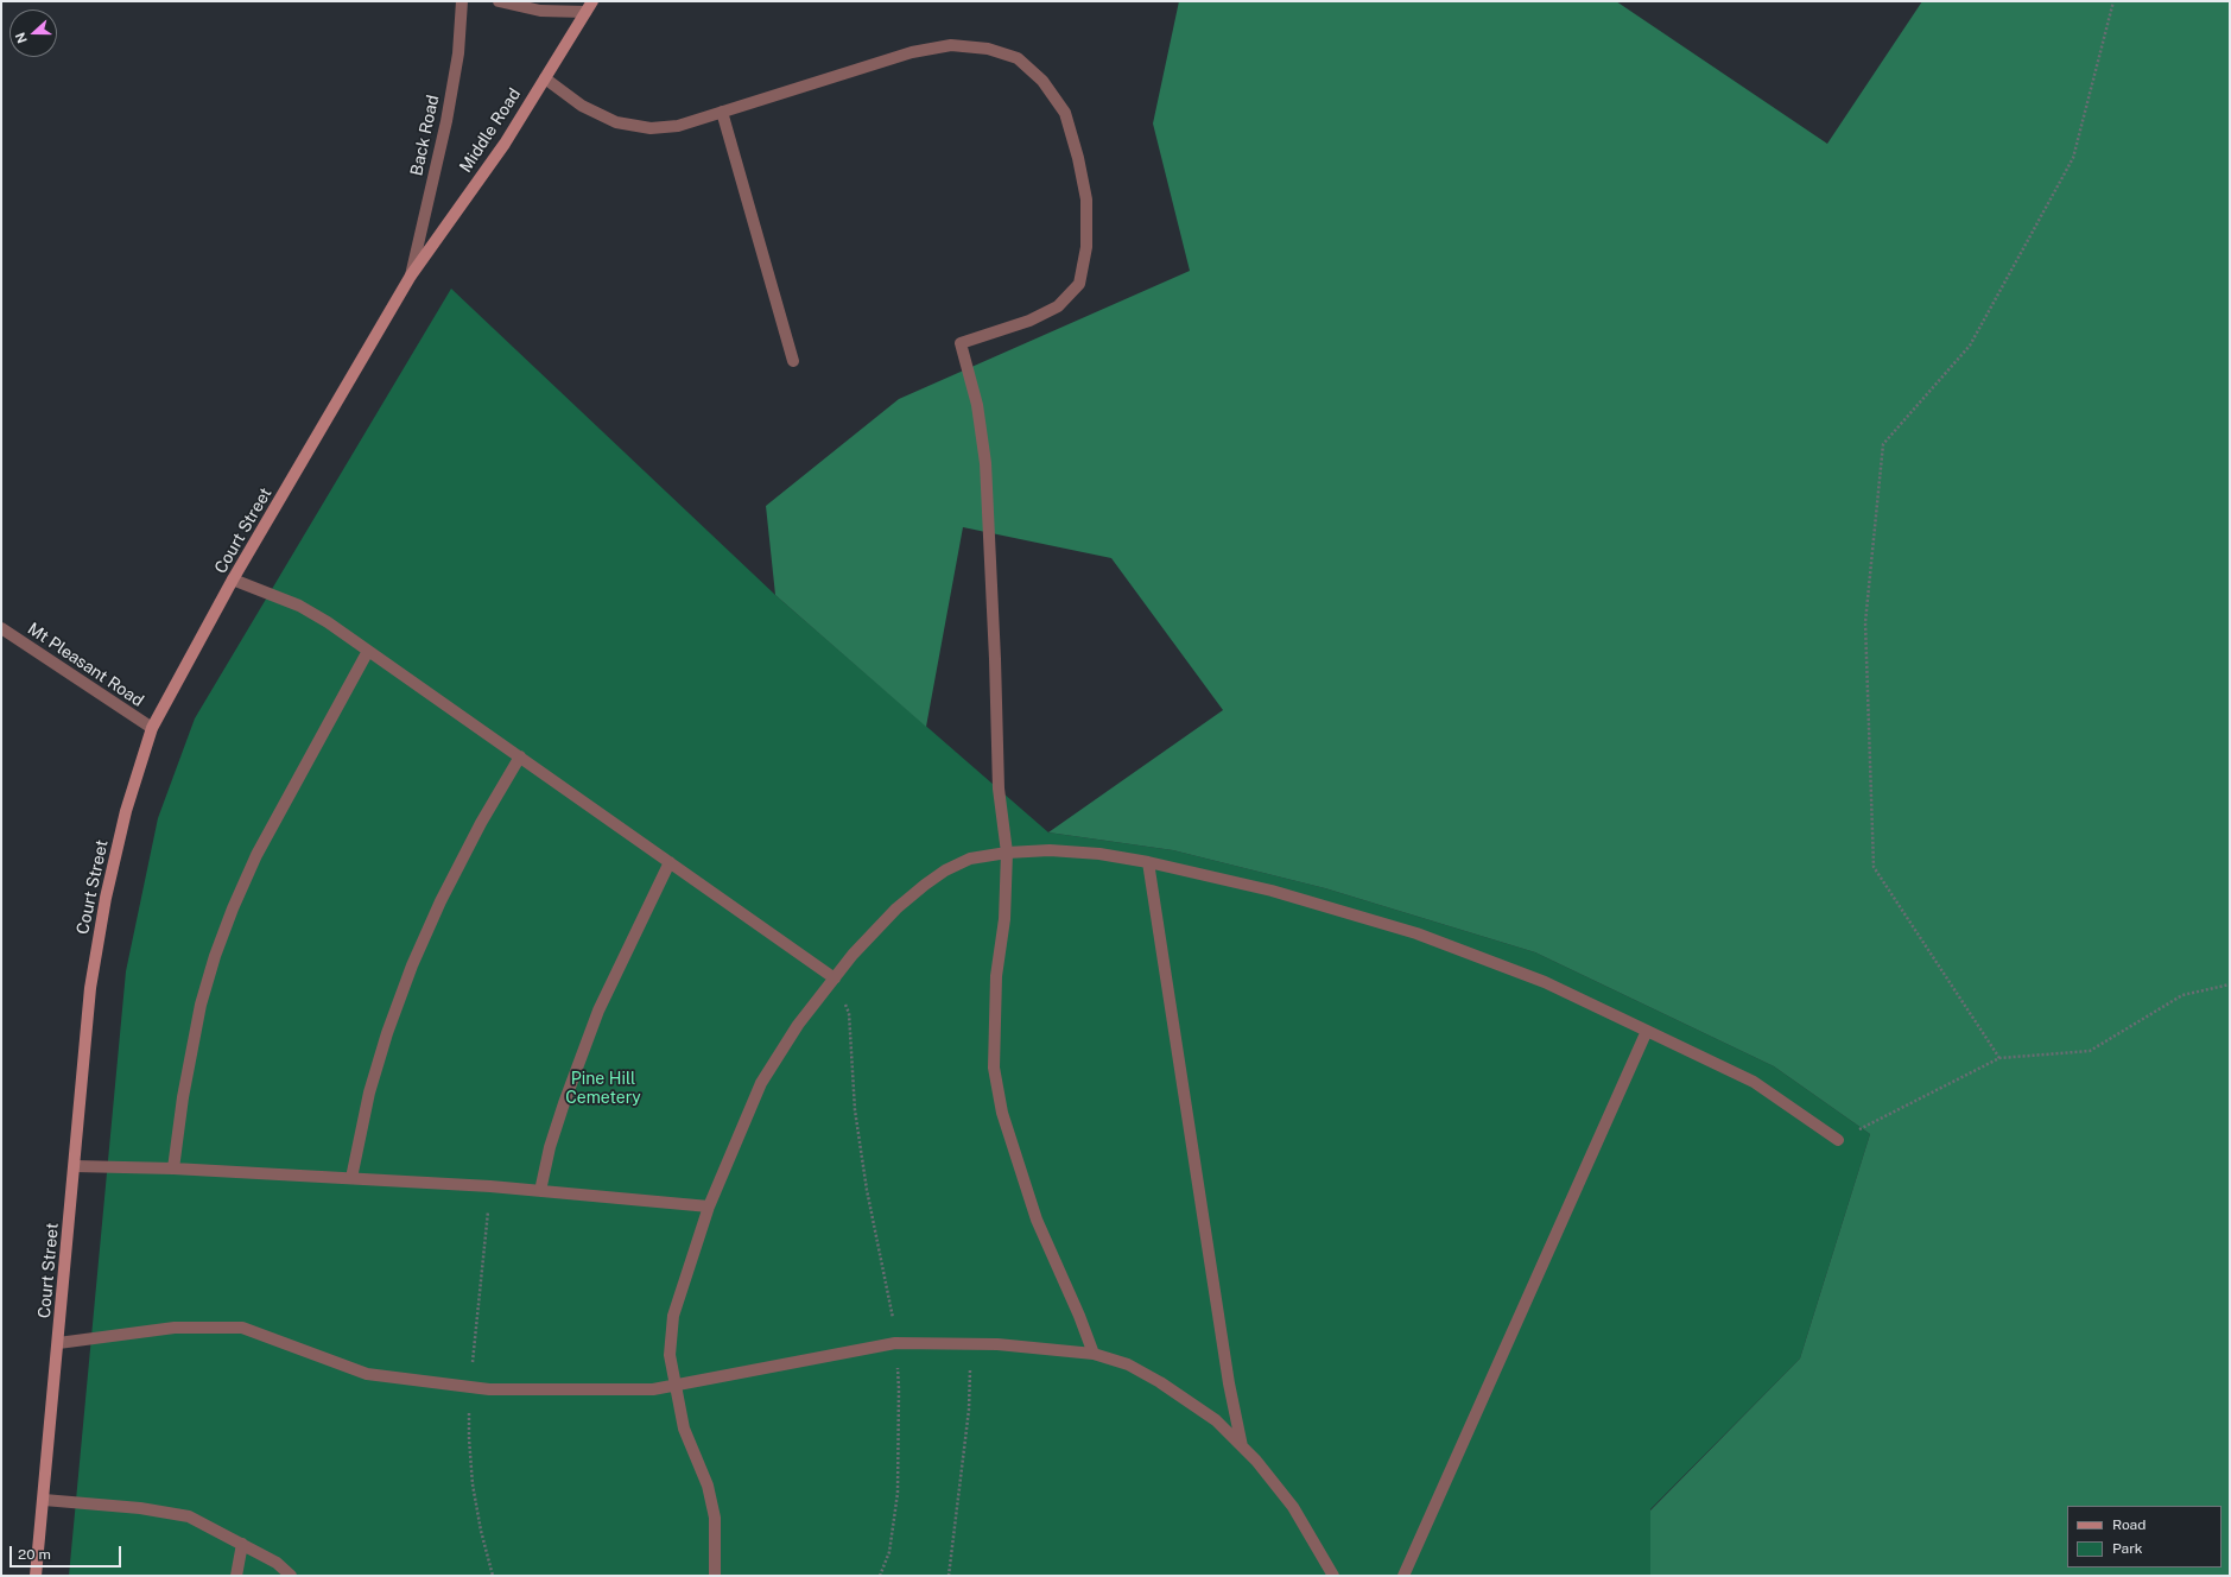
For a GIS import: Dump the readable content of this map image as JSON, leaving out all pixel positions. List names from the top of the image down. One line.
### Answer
{"streets":{"street":["Middle Road","Back Road","Court Street","Mt Pleasant Road"]},"crossings":[["Middle Road","Back Road"],["Middle Road","Court Street"],["Back Road","Court Street"],["Court Street","Mt Pleasant Road"]],"parks":["Pine Hill Cemetery"],"legend":["Road","Park"],"scale_bar":"20 m","north":"left"}
